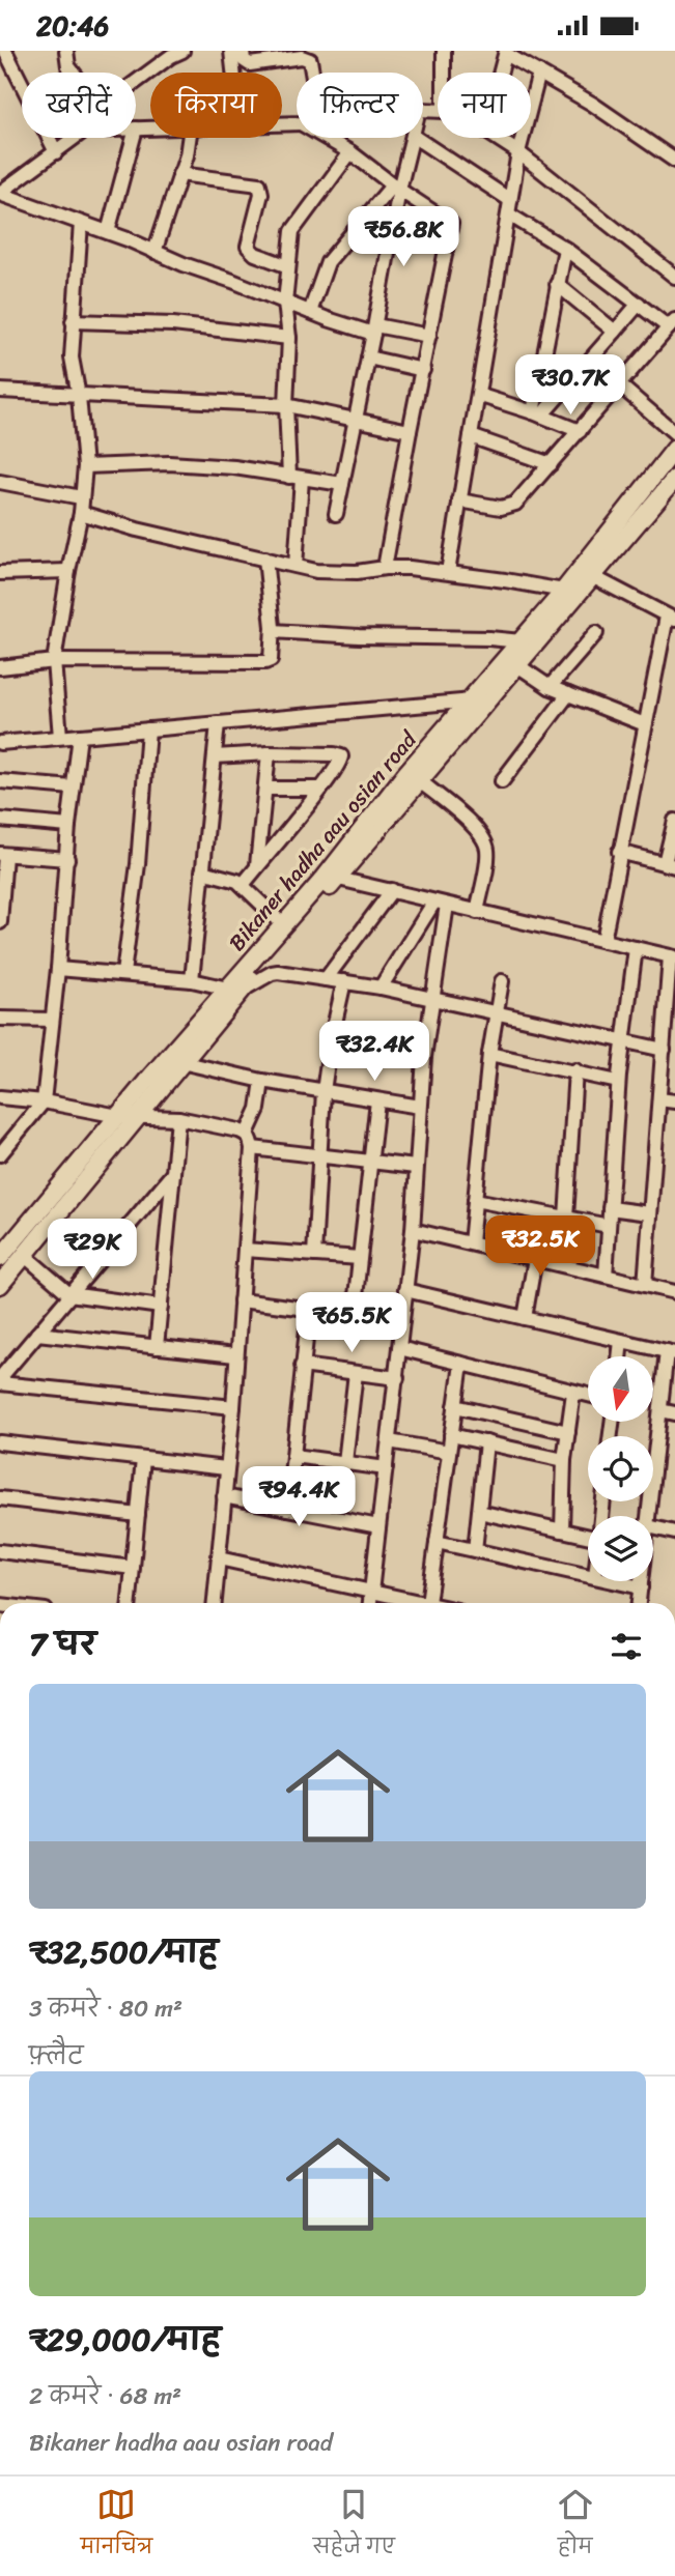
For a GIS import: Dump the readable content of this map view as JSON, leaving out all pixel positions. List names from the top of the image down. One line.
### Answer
{"streets":{"main road":["Bikaner hadha aau osian road"]},"north":"bottom","page":{"status":"20:46","chip":["खरीदें","किराया","फ़िल्टर","नया"],"price":["₹56.8K","₹30.7K","₹32.4K","₹32.5K","₹29K","₹65.5K","₹94.4K"],"heading":"7 घर","list":[{"name":"₹32,500/माह","note":"3 कमरे · 80 m² · फ़्लैट"},{"name":"₹29,000/माह","note":"2 कमरे · 68 m² · Bikaner hadha aau osian road"}],"tabs":["मानचित्र","सहेजे गए","होम"]}}
